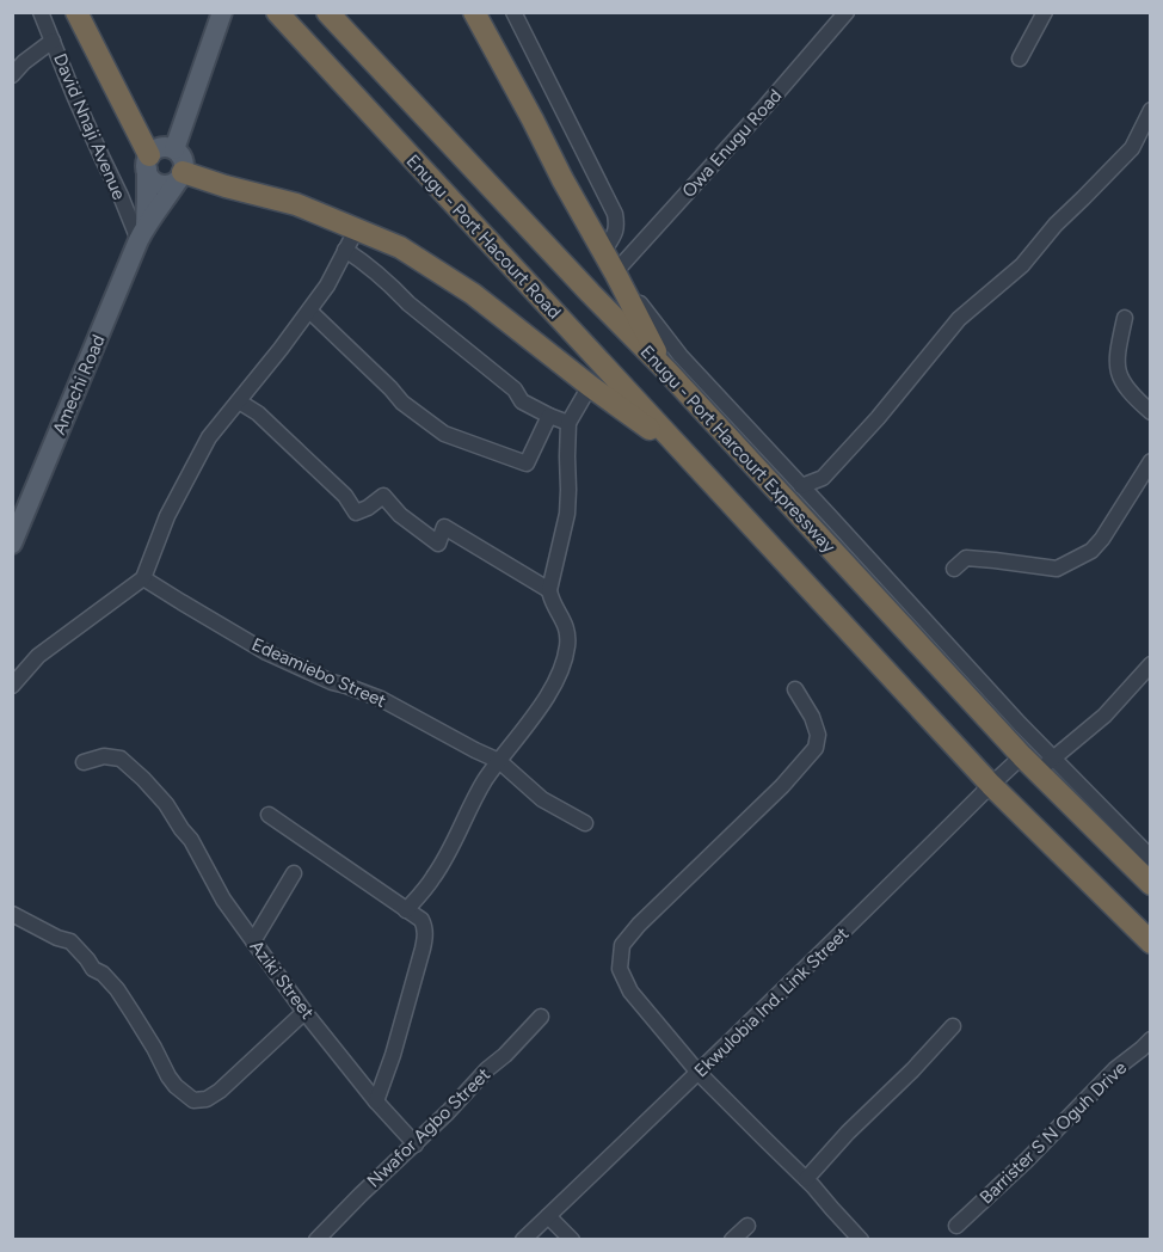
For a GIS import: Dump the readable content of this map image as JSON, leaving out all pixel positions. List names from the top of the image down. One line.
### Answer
{"streets":{"highway":["Enugu - Port Hacourt Road","Enugu - Port Harcourt Expressway"],"main road":["Amechi Road"],"street":["David Nnaji Avenue","Owa Enugu Road","Edeamiebo Street","Aziki Street","Ekwulobia Ind. Link Street","Nwafor Agbo Street","Barrister S N Oguh Drive"]},"crossings":[["David Nnaji Avenue","Amechi Road"],["Enugu - Port Harcourt Expressway","Ekwulobia Ind. Link Street"],["Aziki Street","Nwafor Agbo Street"]]}
